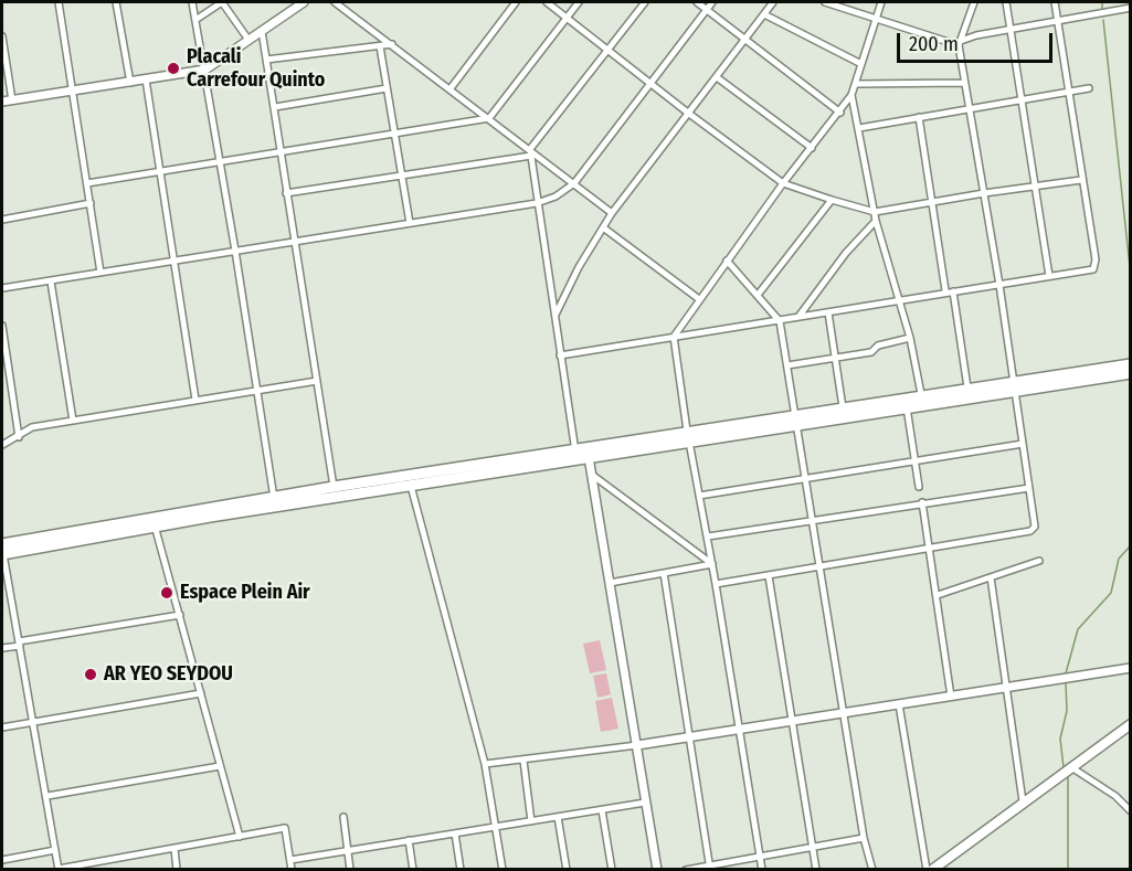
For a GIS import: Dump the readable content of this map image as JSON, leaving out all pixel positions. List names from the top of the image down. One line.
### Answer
{"places":["Placali Carrefour Quinto","Espace Plein Air","AR YEO SEYDOU"],"scale_bar":"200 m"}
